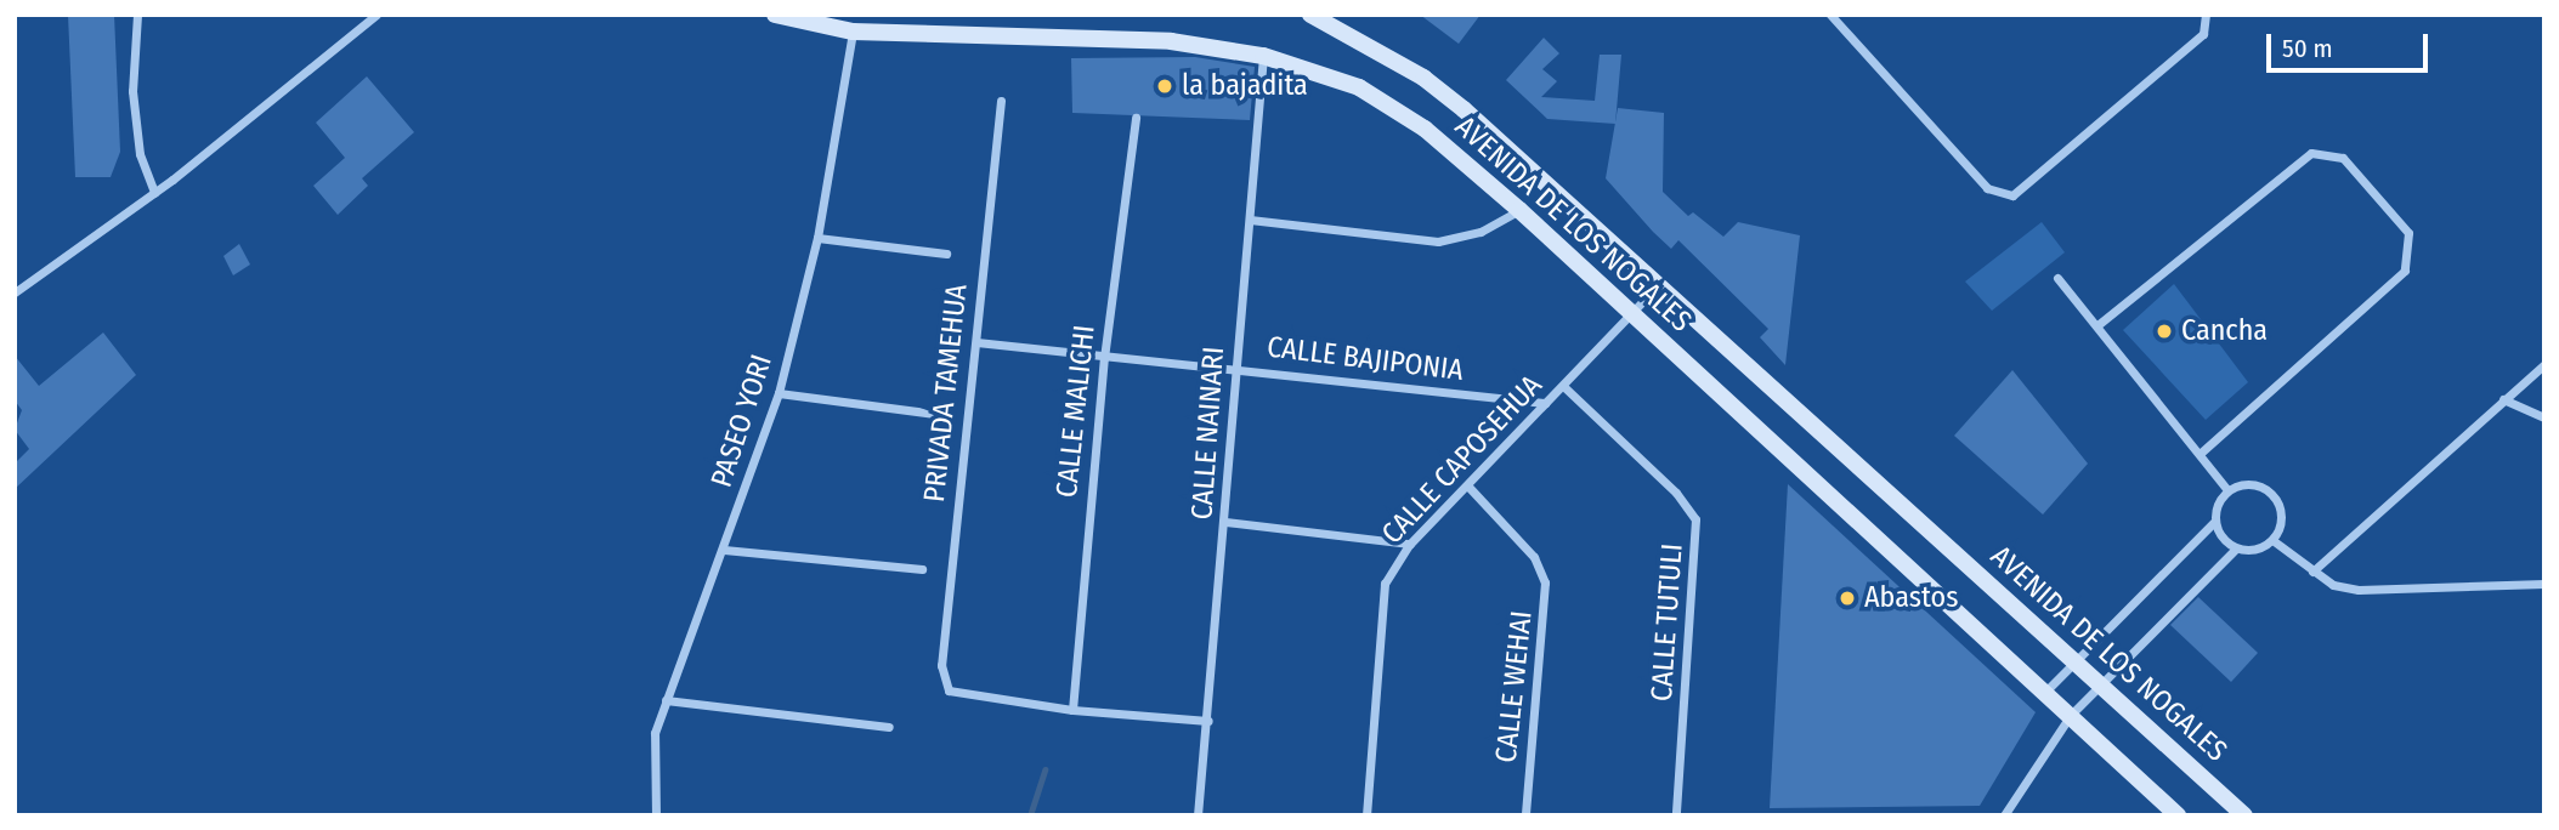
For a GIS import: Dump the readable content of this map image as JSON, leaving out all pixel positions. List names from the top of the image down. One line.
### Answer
{"streets":{"main road":["AVENIDA DE LOS NOGALES"],"street":["CALLE BAJIPONIA","PRIVADA TAMEHUA","CALLE MALICHI","PASEO YORI","CALLE NAINARI","CALLE CAPOSEHUA","CALLE TUTULI","CALLE WEHAI"]},"crossings":[["AVENIDA DE LOS NOGALES","PASEO YORI"],["AVENIDA DE LOS NOGALES","CALLE NAINARI"],["AVENIDA DE LOS NOGALES","CALLE CAPOSEHUA"],["CALLE BAJIPONIA","PRIVADA TAMEHUA"],["CALLE BAJIPONIA","CALLE MALICHI"],["CALLE BAJIPONIA","CALLE NAINARI"],["CALLE BAJIPONIA","CALLE CAPOSEHUA"],["PRIVADA TAMEHUA","CALLE MALICHI"],["CALLE CAPOSEHUA","CALLE TUTULI"],["CALLE CAPOSEHUA","CALLE WEHAI"]],"places":["la bajadita","Cancha","Abastos"],"scale_bar":"50 m"}
